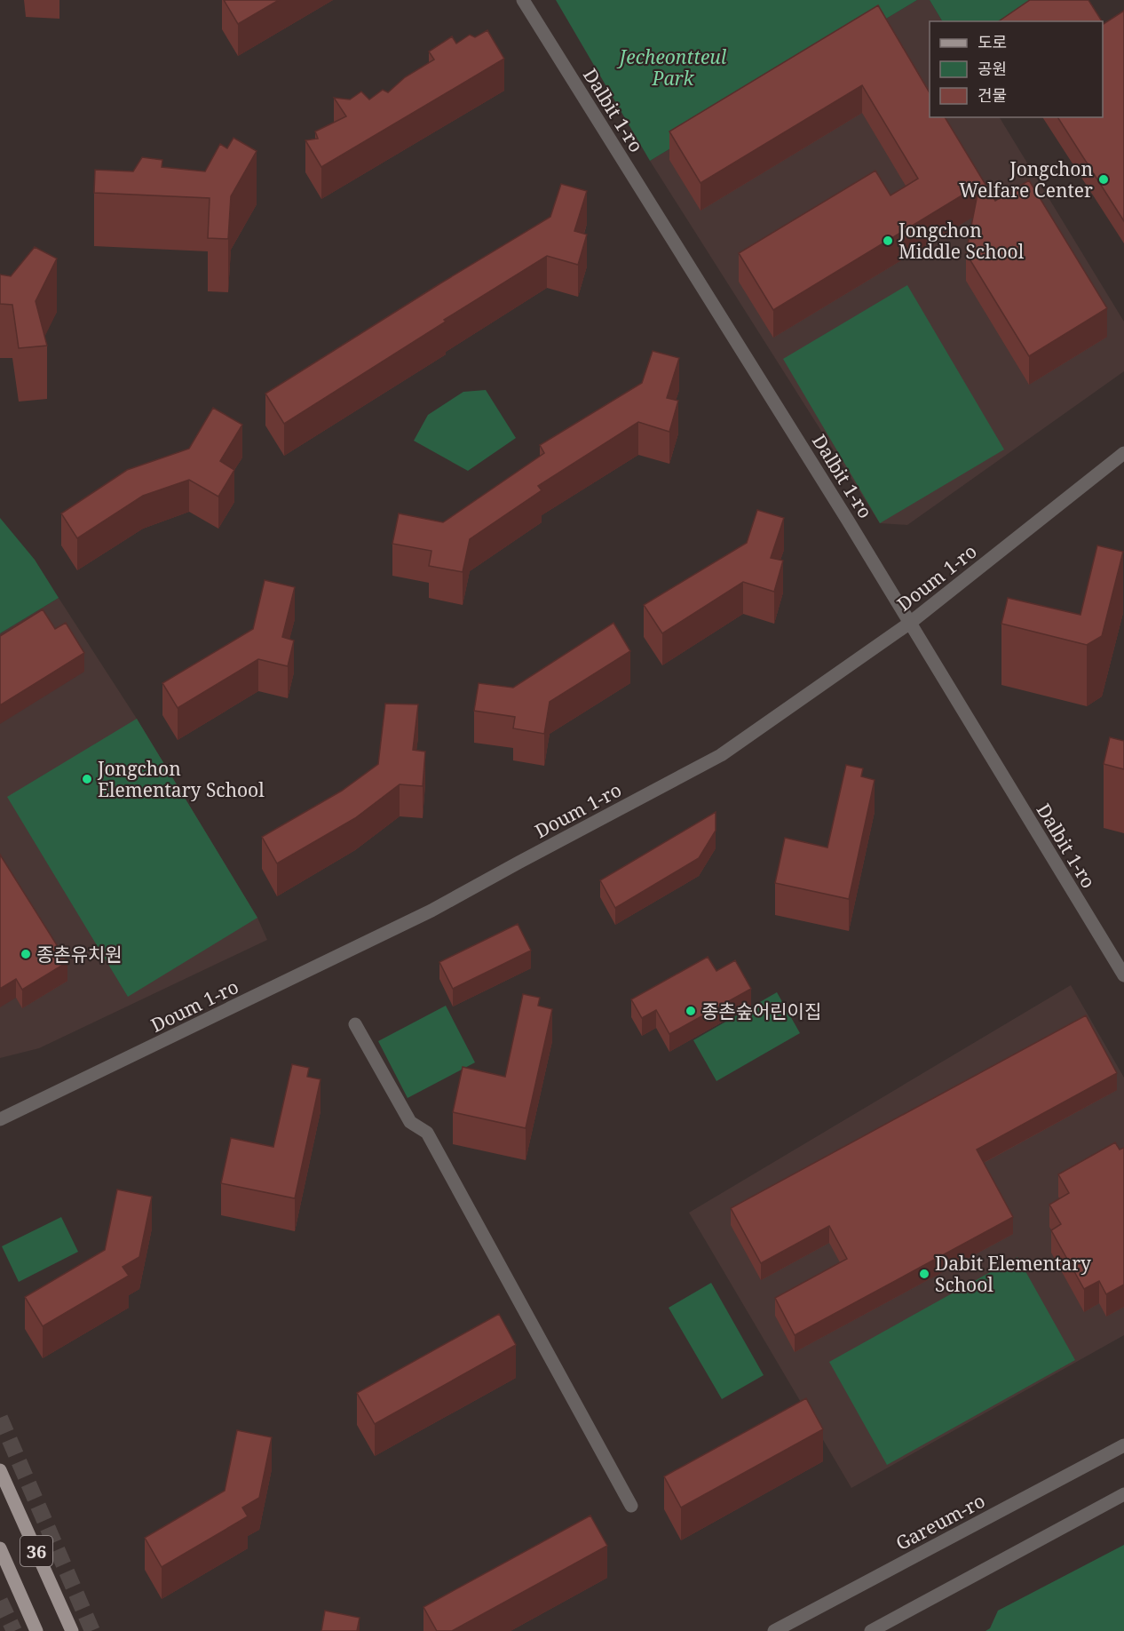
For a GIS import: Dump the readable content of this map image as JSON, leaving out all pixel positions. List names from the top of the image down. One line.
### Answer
{"streets":{"main road":["36"],"street":["Dalbit 1-ro","Doum 1-ro","Gareum-ro"]},"crossings":[["Dalbit 1-ro","Doum 1-ro"]],"parks":["Jecheontteul Park"],"places":["Jongchon Welfare Center","Jongchon Middle School","Jongchon Elementary School","종촌유치원","종촌숲어린이집","Dabit Elementary School"],"legend":["도로","공원","건물"]}
